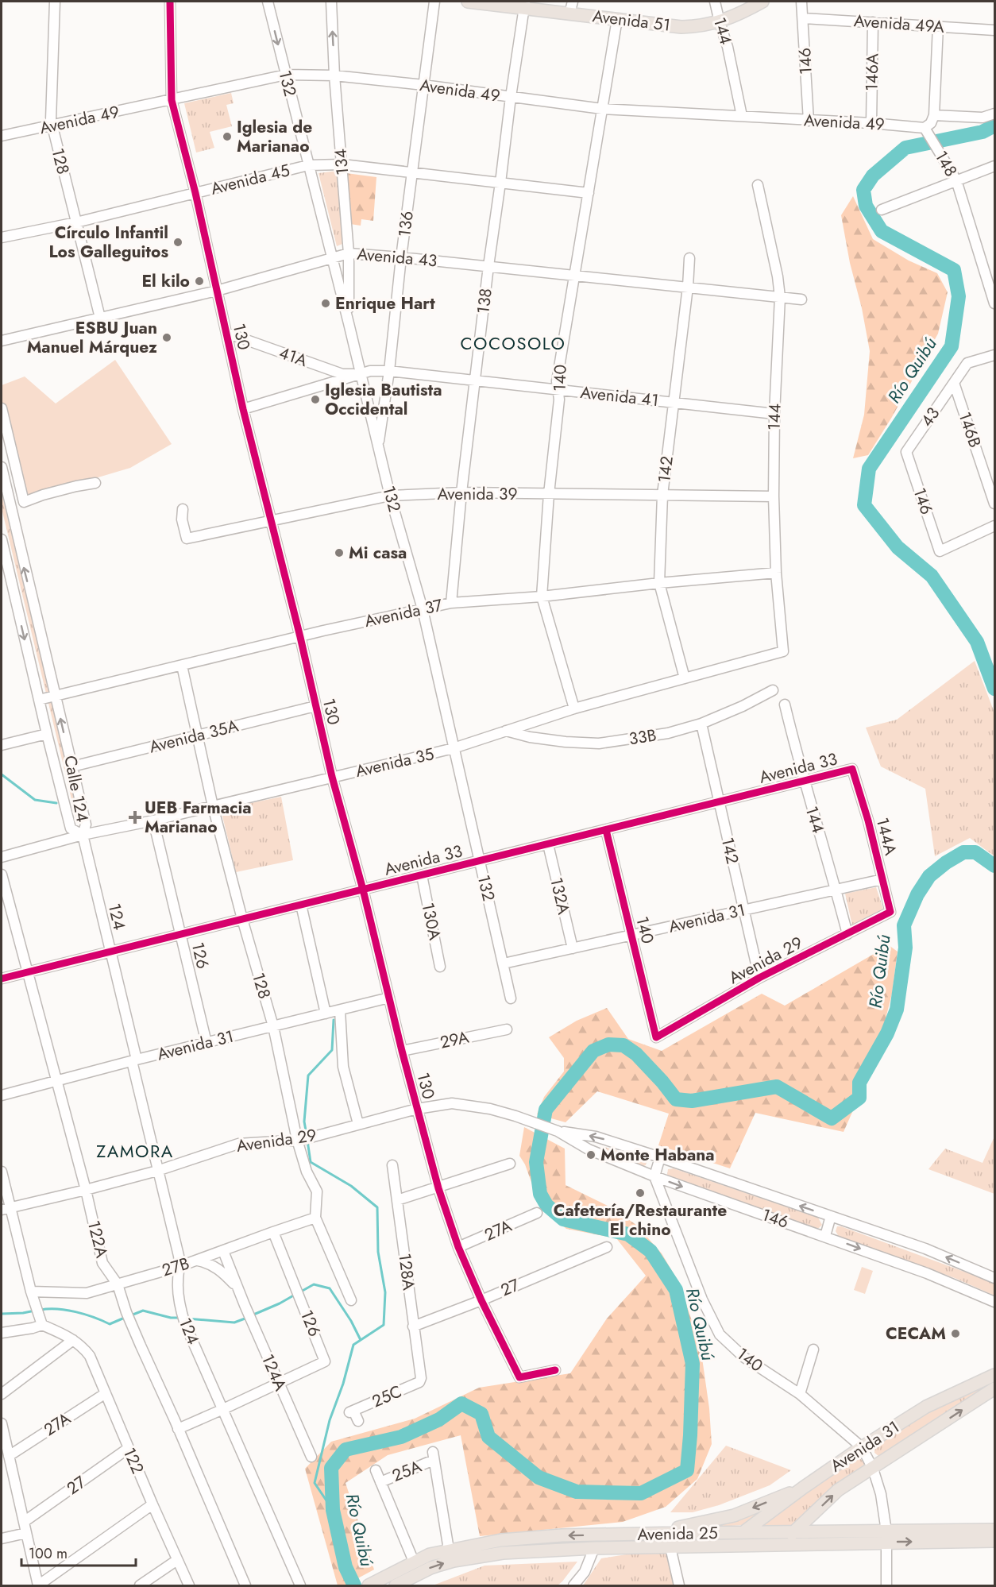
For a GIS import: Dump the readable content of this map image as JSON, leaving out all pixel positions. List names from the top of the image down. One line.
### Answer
{"streets":{"main road":["Avenida 51","Avenida 31","Avenida 25"],"street":["Avenida 49A","144","146","146A","132","Avenida 49","128","134","148","Avenida 45","136","Avenida 43","138","130","41A","140","Avenida 41","43","146B","142","Avenida 39","Avenida 37","Avenida 35A","33B","Avenida 35","Avenida 33","Calle 124","144A","132A","124","130A","126","Avenida 29","29A","27A","122A","27B","128A","27","124A","25C","122","25A"]},"crossings":[["Avenida 51","144"],["Avenida 51","138"],["Avenida 51","140"],["Avenida 49A","146"],["Avenida 49A","146A"],["144","Avenida 49"],["144","Avenida 43"],["144","Avenida 41"],["144","Avenida 39"],["144","Avenida 37"],["144","Avenida 35"],["144","Avenida 33"],["144","Avenida 31"],["144","Avenida 29"],["146","Avenida 49"],["146","140"],["146","43"],["146","Avenida 29"],["146A","Avenida 49"],["132","Avenida 49"],["132","134"],["132","Avenida 45"],["132","136"],["132","Avenida 43"],["132","41A"],["132","Avenida 41"],["132","Avenida 39"],["132","Avenida 37"],["132","Avenida 35"],["132","Avenida 33"],["132","Avenida 31"],["Avenida 49","128"],["Avenida 49","134"],["Avenida 49","148"],["Avenida 49","136"],["Avenida 49","138"],["Avenida 49","130"],["Avenida 49","140"],["128","Avenida 45"],["128","Avenida 43"],["128","Avenida 37"],["128","Avenida 35A"],["128","Avenida 35"],["128","Avenida 33"],["128","Avenida 31"],["128","Avenida 29"],["128","27B"],["134","Avenida 45"],["134","Avenida 43"],["Avenida 45","136"],["Avenida 45","138"],["Avenida 45","130"],["Avenida 45","140"],["136","Avenida 43"],["136","Avenida 41"],["Avenida 43","138"],["Avenida 43","130"],["Avenida 43","140"],["Avenida 43","142"],["138","Avenida 41"],["138","Avenida 39"],["138","Avenida 37"],["130","41A"],["130","Avenida 41"],["130","Avenida 39"],["130","Avenida 37"],["130","Avenida 35A"],["130","Avenida 35"],["130","Avenida 33"],["130","Avenida 31"],["130","Avenida 29"],["130","29A"],["130","27A"],["130","27"],["41A","Avenida 41"],["140","Avenida 41"],["140","Avenida 39"],["140","Avenida 37"],["140","Avenida 35"],["140","Avenida 33"],["140","Avenida 31"],["140","Avenida 29"],["140","Avenida 25"],["Avenida 41","142"],["43","146B"],["142","Avenida 39"],["142","Avenida 37"],["142","33B"],["142","Avenida 35"],["142","Avenida 33"],["142","Avenida 31"],["142","Avenida 29"],["Avenida 37","Calle 124"],["Avenida 35A","Calle 124"],["33B","Avenida 35"],["Avenida 35","Calle 124"],["Avenida 35","124"],["Avenida 35","126"],["Avenida 33","144A"],["Avenida 33","132A"],["Avenida 33","124"],["Avenida 33","130A"],["Avenida 33","126"],["Avenida 33","122A"],["Calle 124","124"],["144A","Avenida 31"],["144A","Avenida 29"],["132A","Avenida 31"],["124","Avenida 31"],["124","Avenida 29"],["124","27B"],["Avenida 31","126"],["Avenida 31","122A"],["Avenida 31","Avenida 25"],["126","27B"],["126","124A"],["Avenida 29","122A"],["27A","122"],["122A","27B"],["27B","124A"],["128A","27"],["128A","25C"],["27","122"],["25A","Avenida 25"]],"districts":["COCOSOLO","ZAMORA"],"water":["Río Quibú"],"places":{"other":["Iglesia de Marianao","Círculo Infantil Los Galleguitos","El kilo","Enrique Hart","ESBU Juan Manuel Márquez","Iglesia Bautista Occidental","Mi casa","Monte Habana","Cafetería/Restaurante El chino","CECAM"],"health":["UEB Farmacia Marianao"]},"scale_bar":"100 m"}
